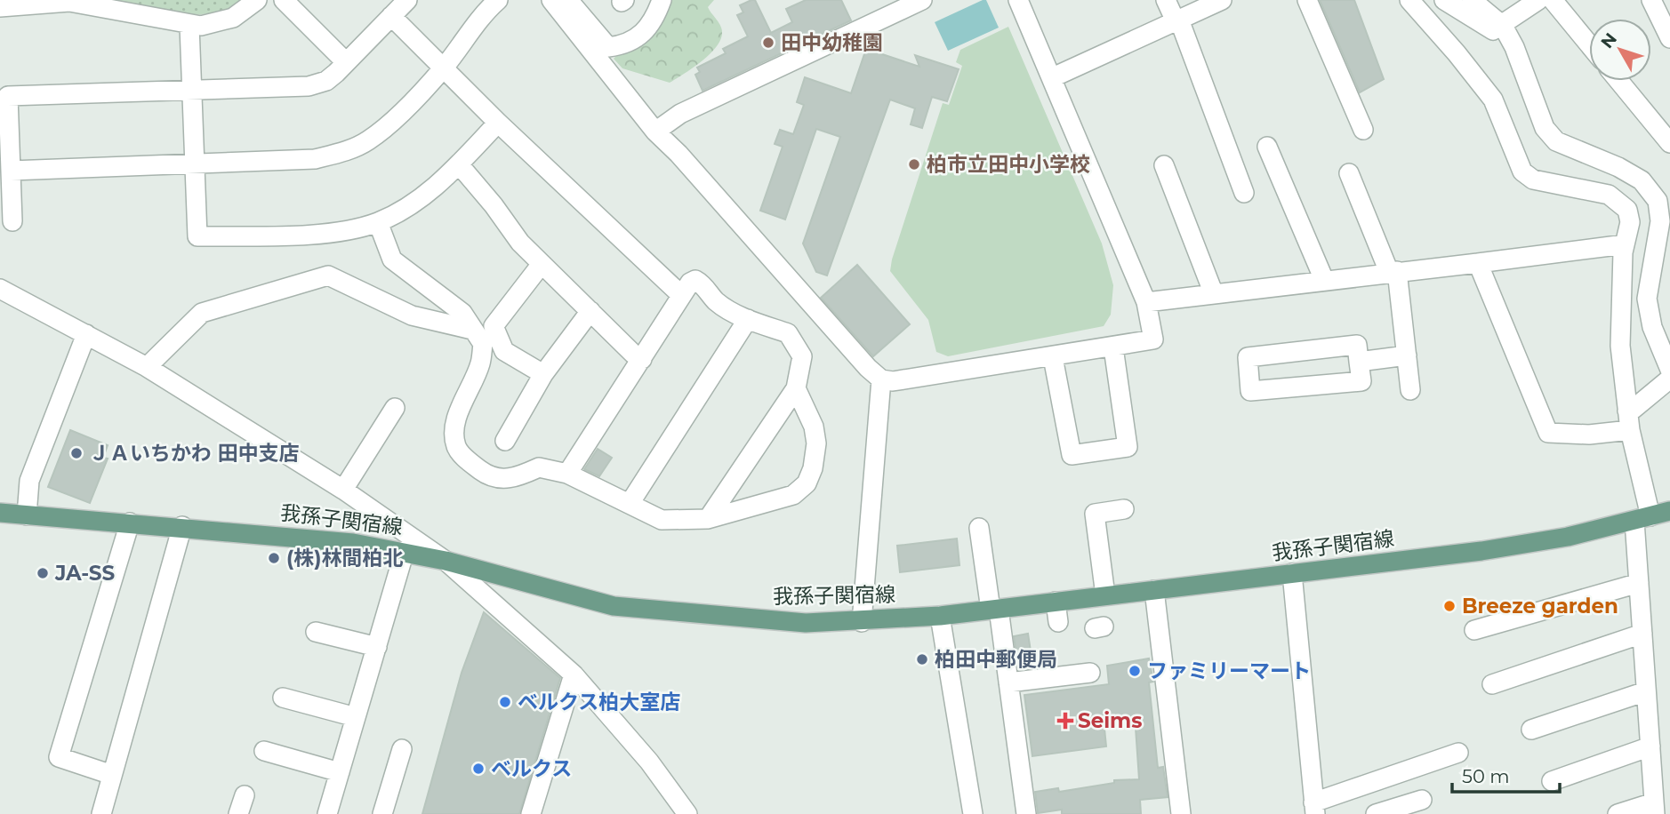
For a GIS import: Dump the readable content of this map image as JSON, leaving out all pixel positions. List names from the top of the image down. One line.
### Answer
{"streets":{"main road":["我孫子関宿線"]},"places":{"other":["田中幼稚園","柏市立田中小学校","ＪＡいちかわ 田中支店","(株)林間柏北","JA-SS","Breeze garden","柏田中郵便局","ファミリーマート","ベルクス柏大室店","ベルクス"],"health":["Seims"]},"scale_bar":"50 m","north":"top left"}
